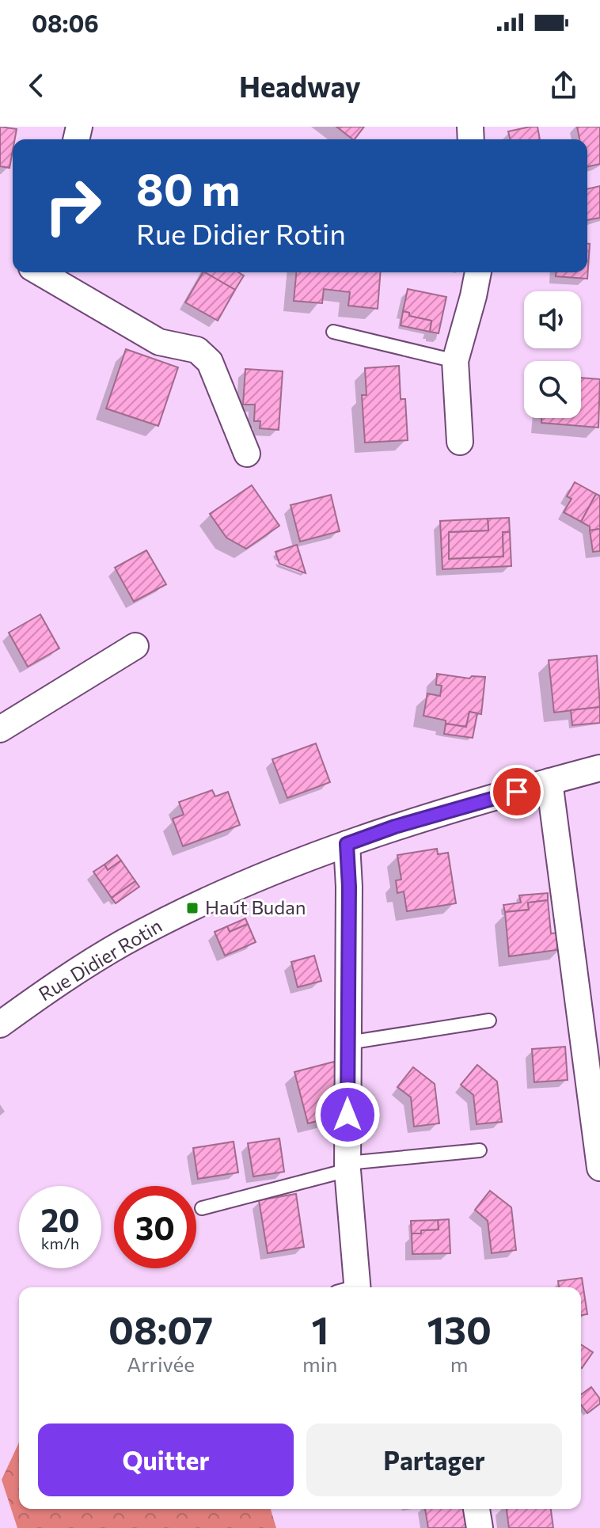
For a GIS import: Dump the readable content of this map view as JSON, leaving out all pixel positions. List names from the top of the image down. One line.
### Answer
{"streets":{"street":["Rue Didier Rotin"]},"places":{"transit":["Haut Budan"]},"page":{"status":"08:06","header":"Headway","turn":["80 m","Rue Didier Rotin"],"speed":"20 km/h","limit":"30","eta":["08:07","Arrivée","1","min","130","m"],"buttons":["Quitter","Partager"]}}
